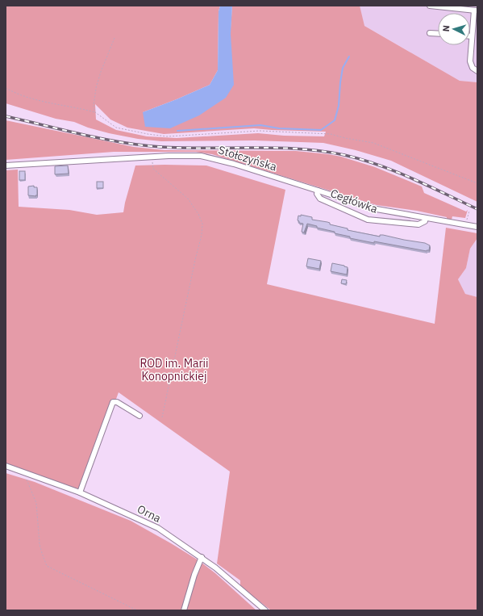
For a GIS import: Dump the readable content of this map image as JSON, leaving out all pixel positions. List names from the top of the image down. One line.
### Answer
{"streets":{"street":["Stołczyńska","Cegłówka","Orna"]},"crossings":[["Stołczyńska","Cegłówka"]],"parks":["ROD im. Marii Konopnickiej"],"north":"left"}
